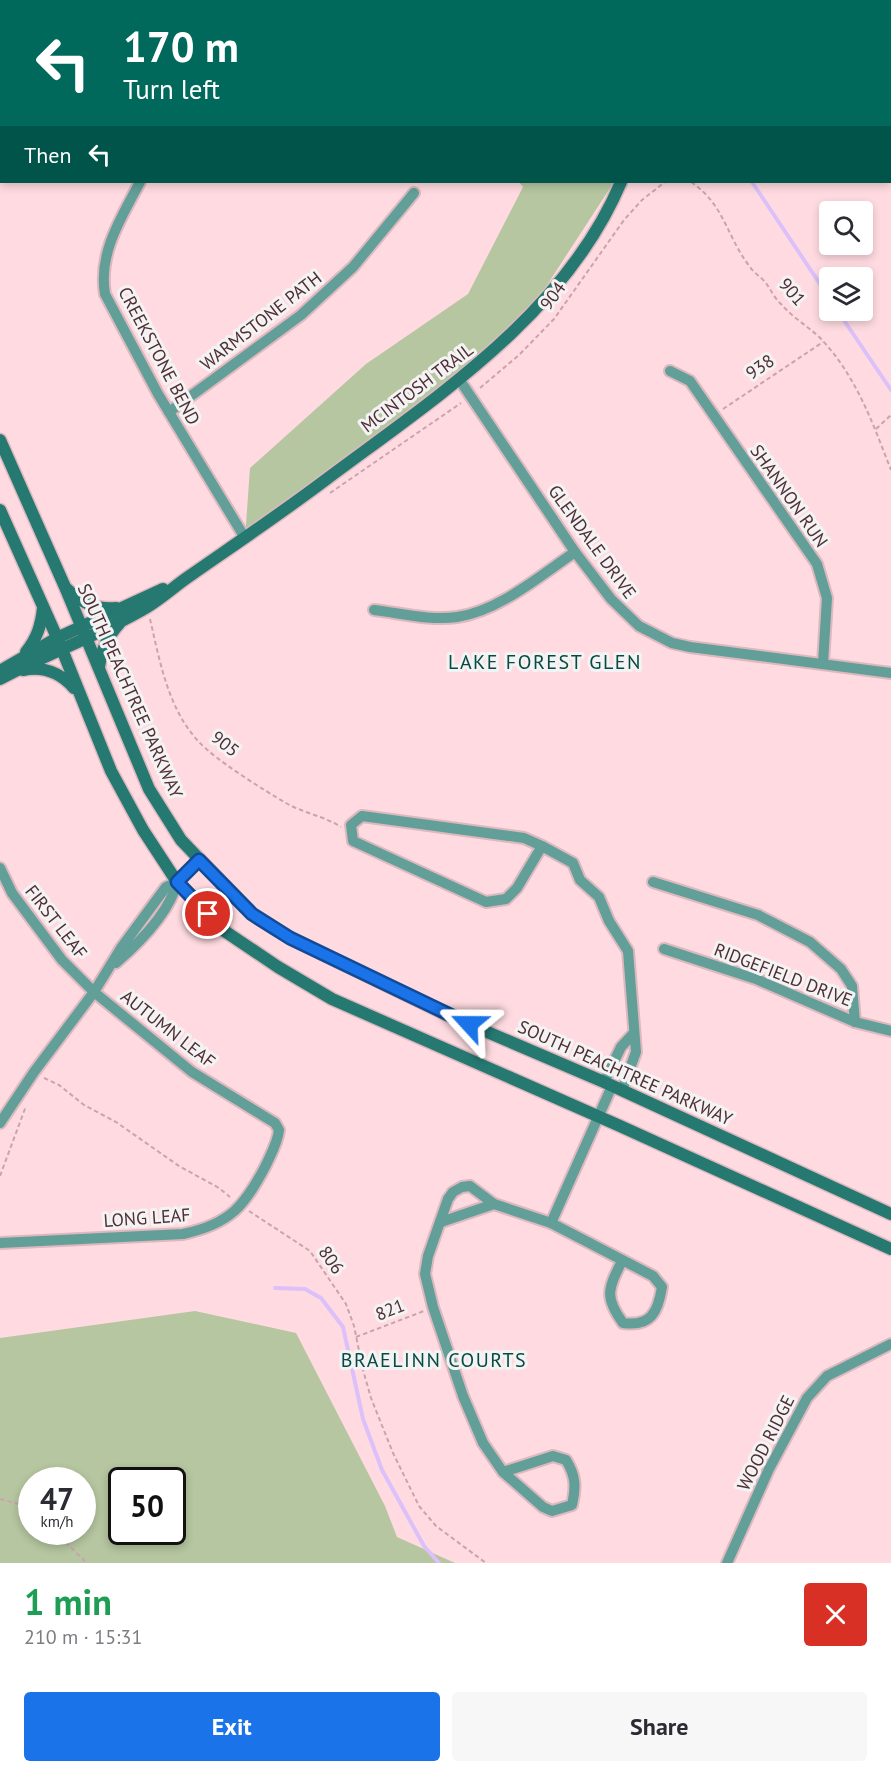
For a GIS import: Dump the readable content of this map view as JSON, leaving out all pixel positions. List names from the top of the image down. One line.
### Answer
{"streets":{"main road":["MCINTOSH TRAIL","SOUTH PEACHTREE PARKWAY"],"street":["WARMSTONE PATH","CREEKSTONE BEND","SHANNON RUN","GLENDALE DRIVE","FIRST LEAF","RIDGEFIELD DRIVE","AUTUMN LEAF","LONG LEAF","WOOD RIDGE"],"path":["901","904","938","905","806","821"]},"crossings":[["901","938"],["904","GLENDALE DRIVE"],["WARMSTONE PATH","CREEKSTONE BEND"],["CREEKSTONE BEND","MCINTOSH TRAIL"],["938","SHANNON RUN"],["MCINTOSH TRAIL","GLENDALE DRIVE"],["MCINTOSH TRAIL","SOUTH PEACHTREE PARKWAY"],["SHANNON RUN","GLENDALE DRIVE"],["FIRST LEAF","AUTUMN LEAF"],["AUTUMN LEAF","LONG LEAF"],["LONG LEAF","806"],["806","821"]],"districts":["LAKE FOREST GLEN","BRAELINN COURTS"],"page":{"turn":["170 m","Turn left"],"then":"Then","speed":"47 km/h","limit":"50","heading":["1 min","210 m · 15:31"],"buttons":["Exit","Share"]}}
